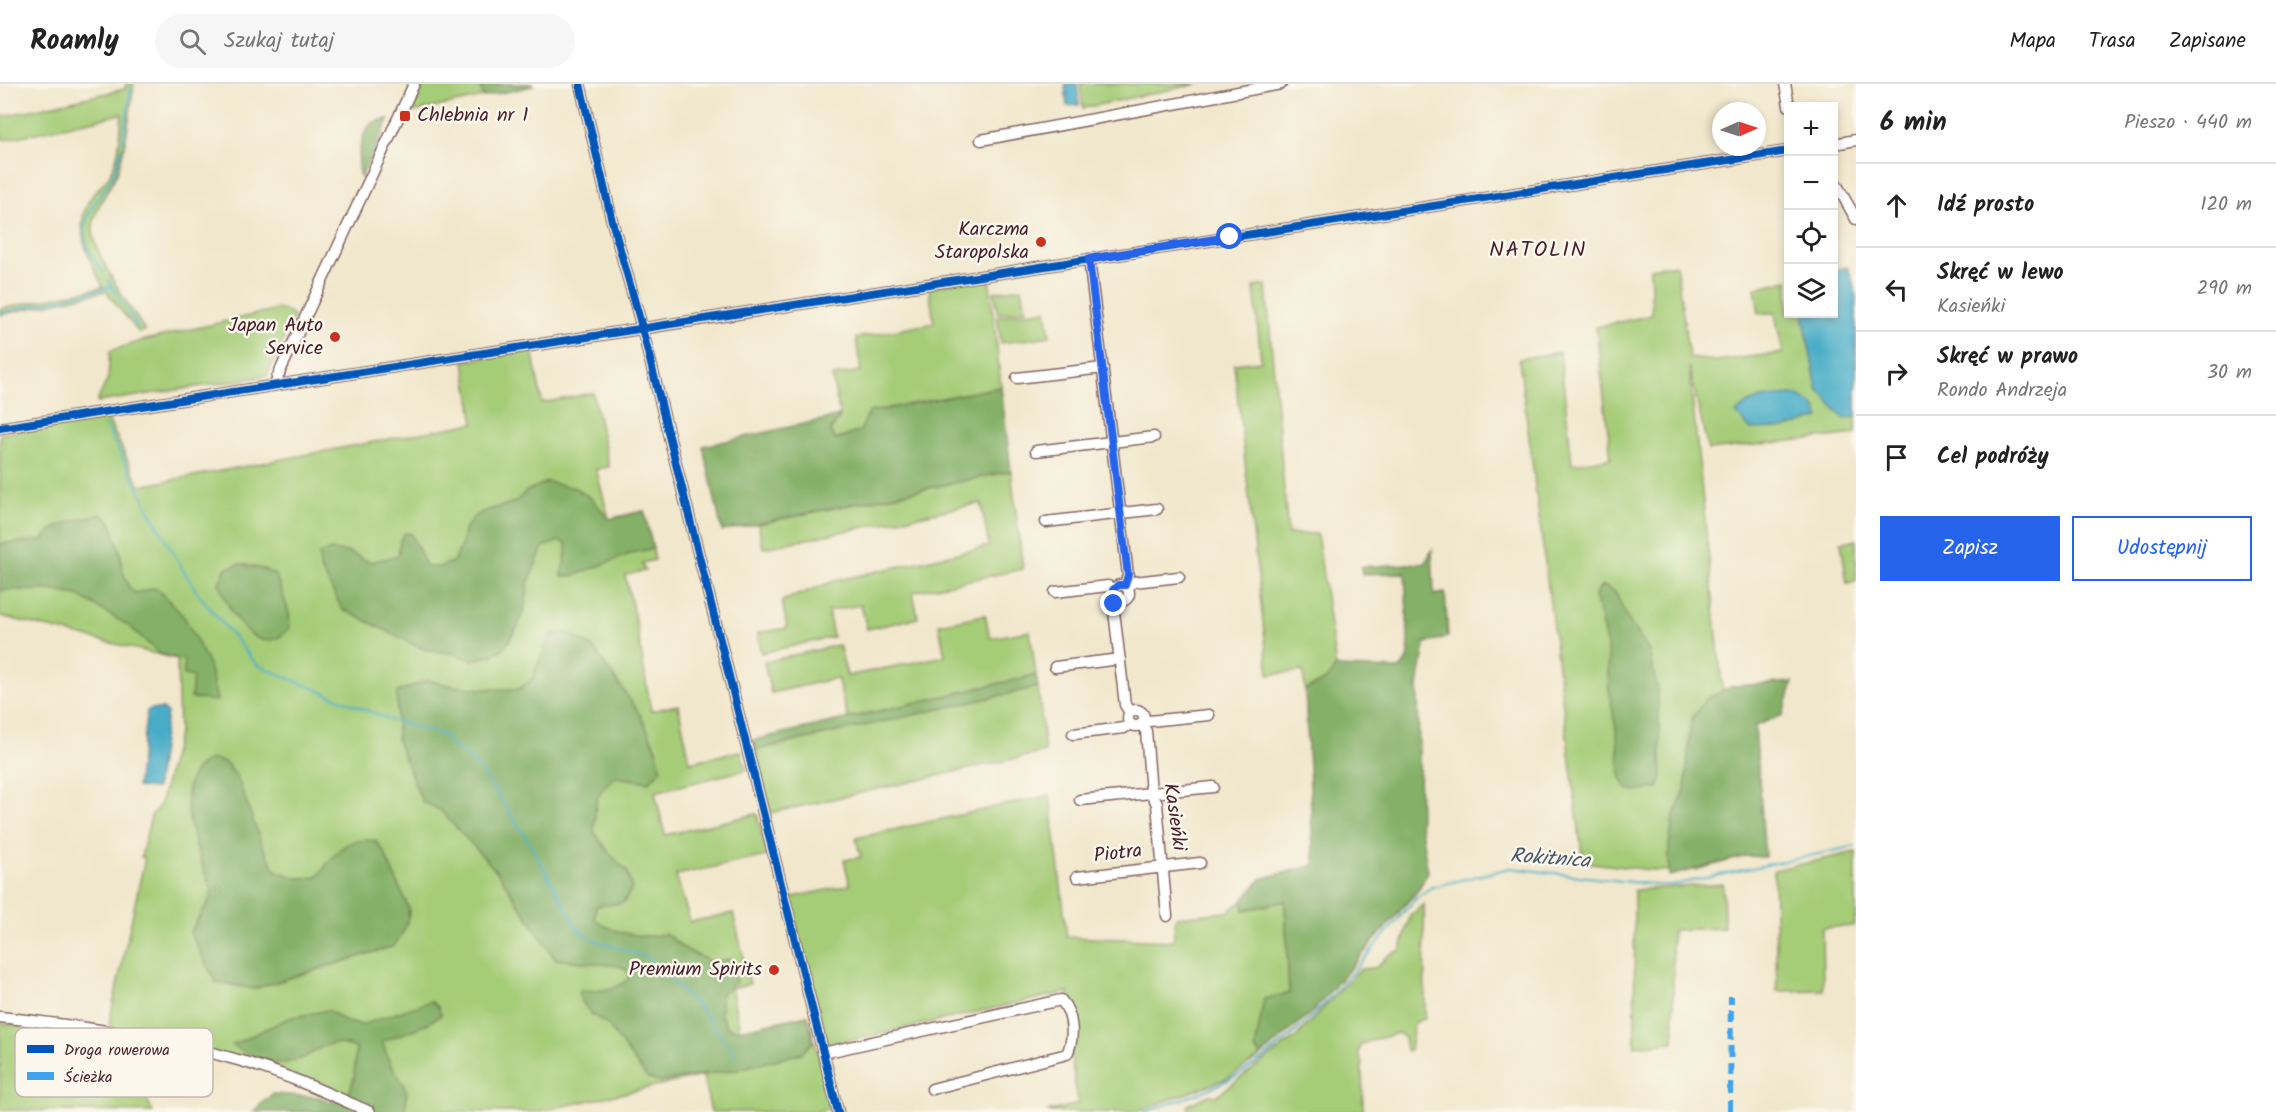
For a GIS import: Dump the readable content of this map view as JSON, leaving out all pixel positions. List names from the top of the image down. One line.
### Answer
{"streets":{"street":["Kasieńki","Piotra"]},"crossings":[["Kasieńki","Piotra"]],"districts":["NATOLIN"],"water":["Rokitnica"],"places":{"transit":["Chlebnia nr 1"],"other":["Karczma Staropolska","Japan Auto Service","Premium Spirits"]},"legend":["Droga rowerowa","Ścieżka"],"north":"right","page":{"header":"Roamly","search":"Szukaj tutaj","nav":["Mapa","Trasa","Zapisane"],"heading":["6 min","Pieszo · 440 m"],"map_buttons":["+","−"],"list":[["Idź prosto","120 m"],["Skręć w lewo","Kasieńki","290 m"],["Skręć w prawo","Rondo Andrzeja","30 m"],"Cel podróży"],"buttons":["Zapisz","Udostępnij"]}}
